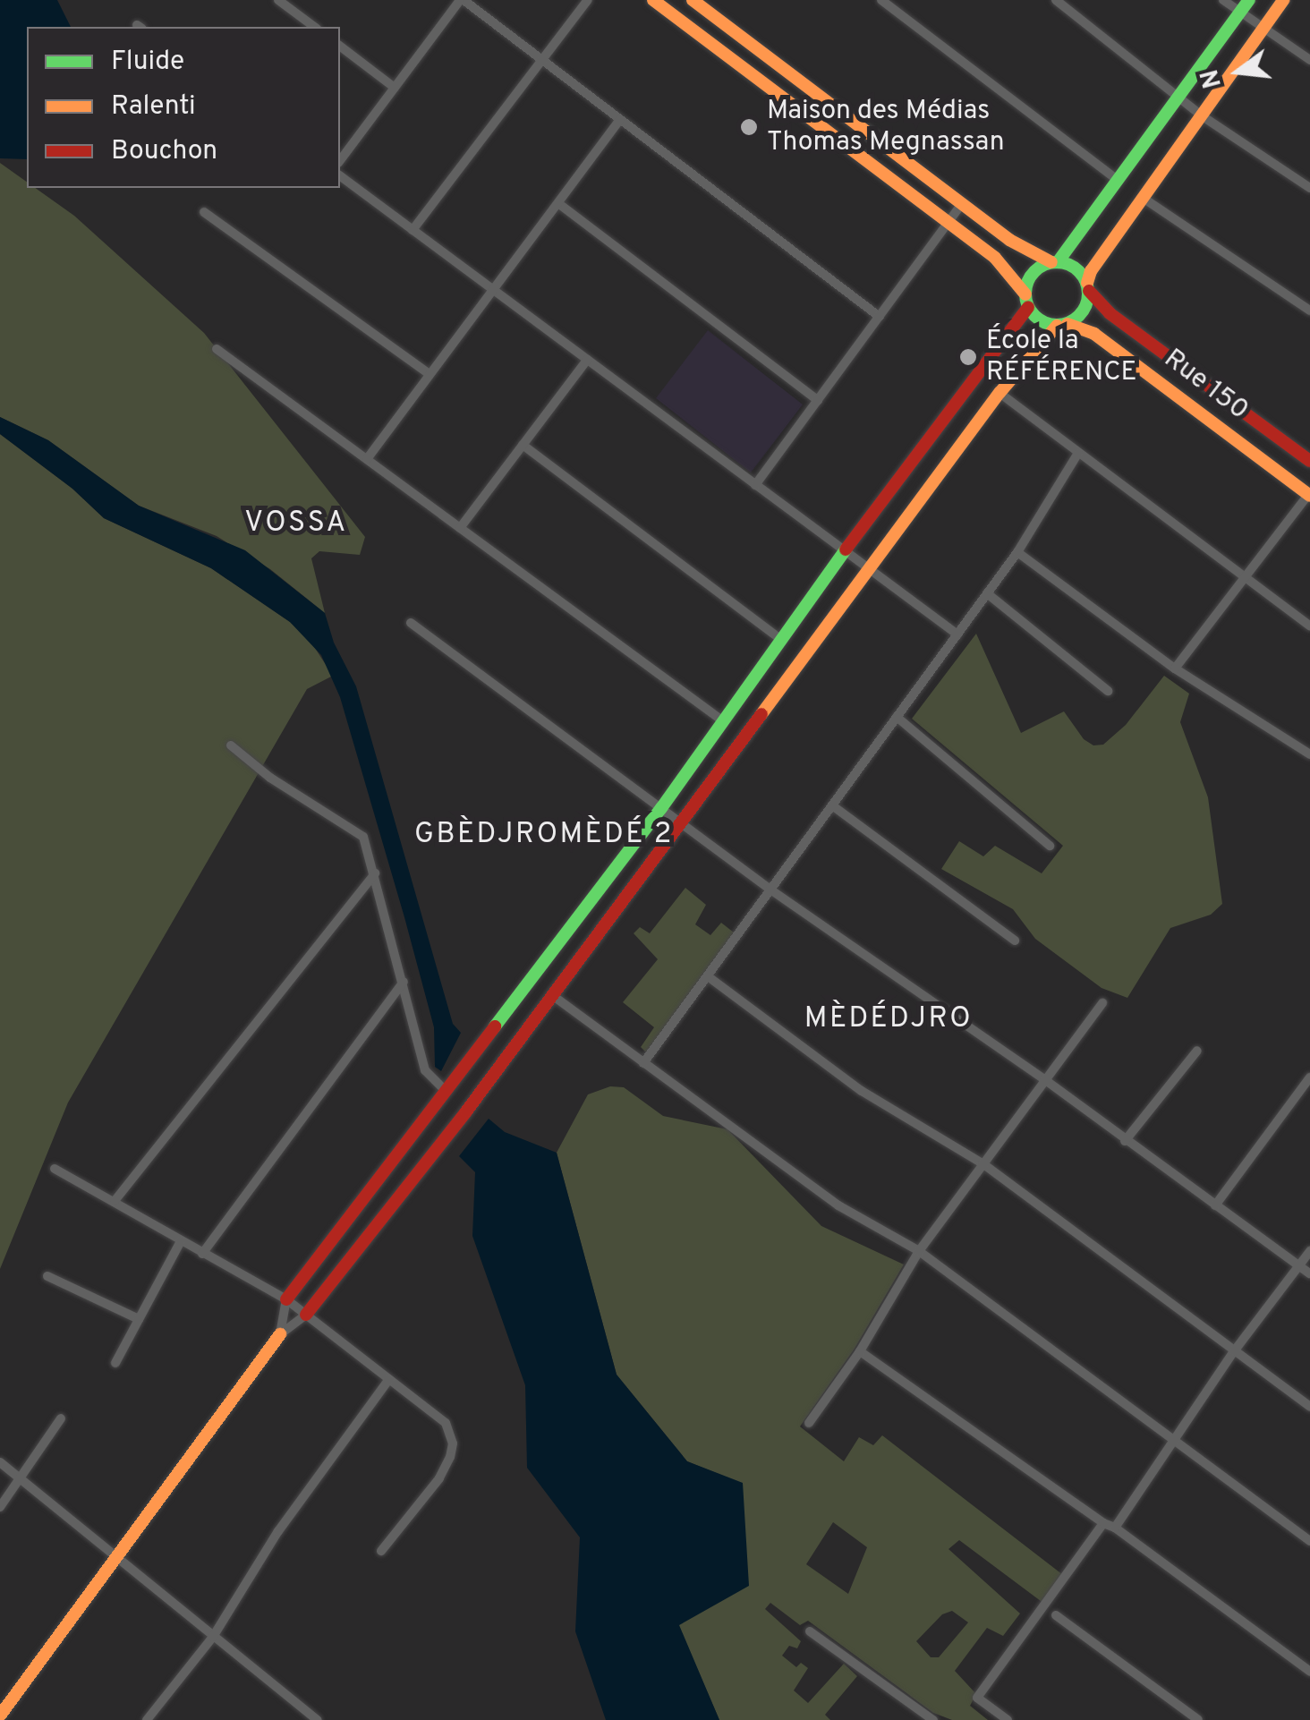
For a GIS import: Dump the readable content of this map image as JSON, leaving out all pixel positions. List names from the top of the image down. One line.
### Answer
{"streets":{"street":["Rue 150"]},"districts":["VOSSA","GBÈDJROMÈDÉ 2","MÈDÉDJRO"],"places":["Maison des Médias Thomas Megnassan","École la RÉFÉRENCE"],"legend":["Fluide","Ralenti","Bouchon"],"north":"left"}
